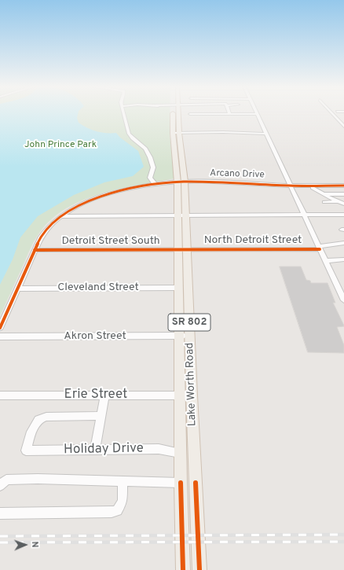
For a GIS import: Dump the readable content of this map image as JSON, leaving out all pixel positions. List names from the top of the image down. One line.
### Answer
{"streets":{"main road":["SR 802","Lake Worth Road"],"street":["Arcano Drive","North Detroit Street","Detroit Street South","Cleveland Street","Akron Street","Erie Street","Holiday Drive"]},"crossings":[["Arcano Drive","Detroit Street South"],["Arcano Drive","Cleveland Street"],["Arcano Drive","Lake Worth Road"],["North Detroit Street","Detroit Street South"],["North Detroit Street","Lake Worth Road"],["Detroit Street South","Lake Worth Road"],["Cleveland Street","Lake Worth Road"],["Akron Street","Lake Worth Road"],["Lake Worth Road","Erie Street"],["Lake Worth Road","Holiday Drive"]],"parks":["John Prince Park"],"north":"right"}
